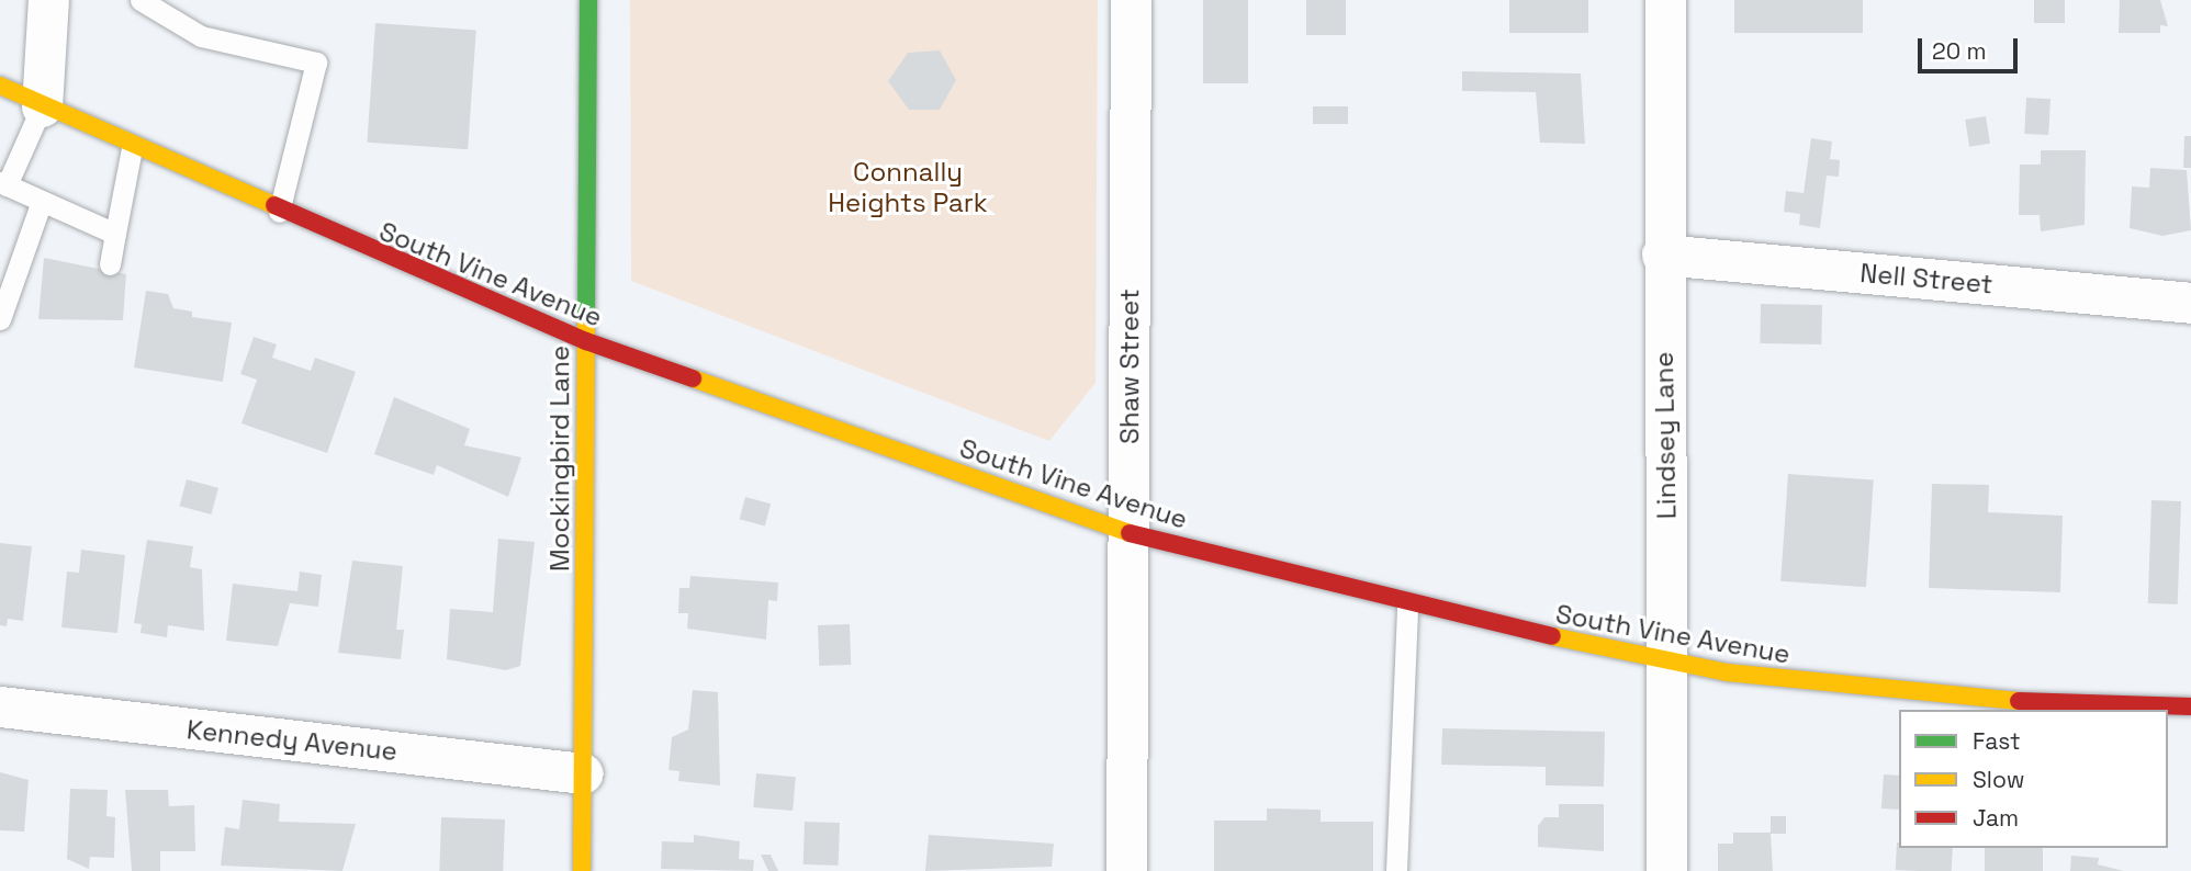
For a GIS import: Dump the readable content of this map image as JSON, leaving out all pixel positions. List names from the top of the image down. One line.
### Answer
{"streets":{"main road":["South Vine Avenue","Mockingbird Lane"],"street":["Nell Street","Shaw Street","Lindsey Lane","Kennedy Avenue"]},"crossings":[["South Vine Avenue","Shaw Street"],["South Vine Avenue","Lindsey Lane"],["South Vine Avenue","Mockingbird Lane"],["Nell Street","Lindsey Lane"],["Mockingbird Lane","Kennedy Avenue"]],"parks":["Connally Heights Park"],"legend":["Fast","Slow","Jam"],"scale_bar":"20 m"}
